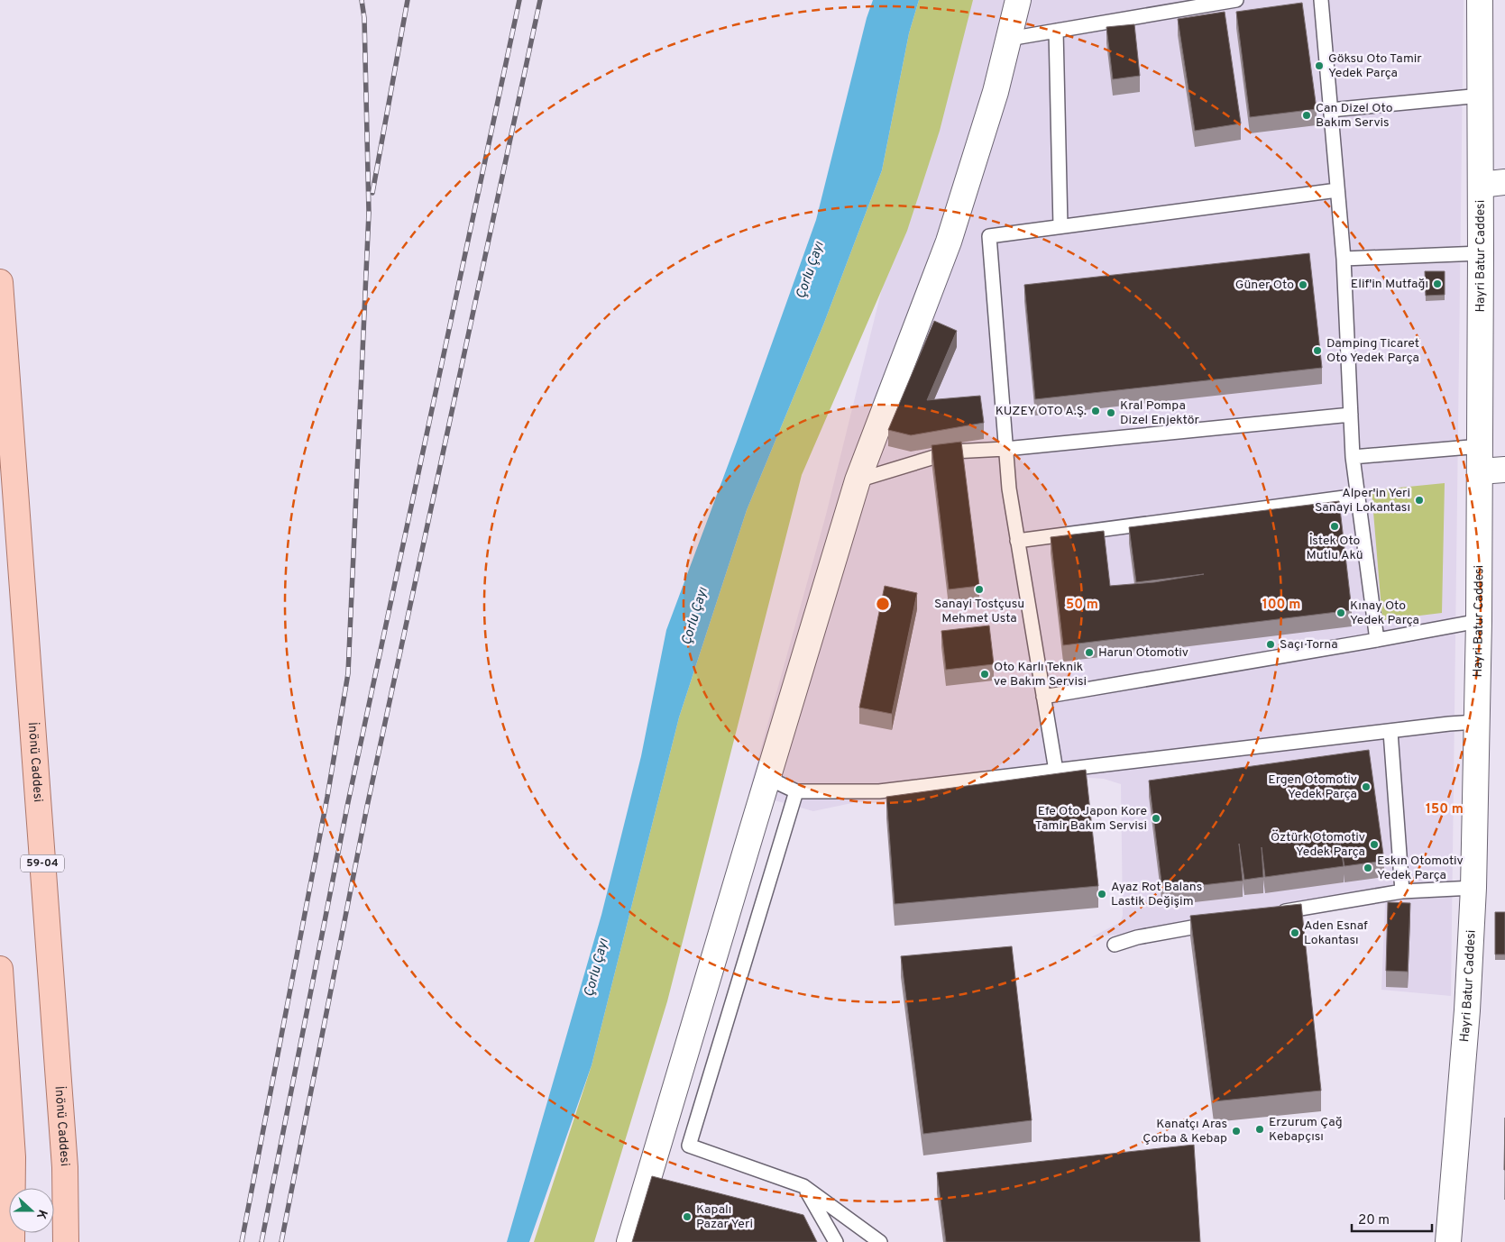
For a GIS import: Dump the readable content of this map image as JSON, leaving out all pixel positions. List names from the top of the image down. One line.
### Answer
{"streets":{"main road":["İnönü Caddesi","59-04"],"street":["Hayri Batur Caddesi"]},"water":["Çorlu Çayı"],"places":["Göksu Oto Tamir Yedek Parça","Can Dizel Oto Bakım Servis","Elif'in Mutfağı","Güner Oto","Damping Ticaret Oto Yedek Parça","KUZEY OTO A.Ş.","Kral Pompa Dizel Enjektör","Alper'in Yeri Sanayi Lokantası","İstek Oto Mutlu Akü","Sanayi Tostçusu Mehmet Usta","Kınay Oto Yedek Parça","Saçı Torna","Harun Otomotiv","Oto Karlı Teknik ve Bakım Servisi","Ergen Otomotiv Yedek Parça","Efe Oto Japon Kore Tamir Bakım Servisi","Öztürk Otomotiv Yedek Parça","Eskın Otomotiv Yedek Parça","Ayaz Rot Balans Lastik Değişim","Aden Esnaf Lokantası","Erzurum Çağ Kebapçısı","Kanatçı Aras Çorba & Kebap","Kapalı Pazar Yeri"],"scale_bar":"20 m","north":"right","rings":["50 m","100 m","150 m"]}
